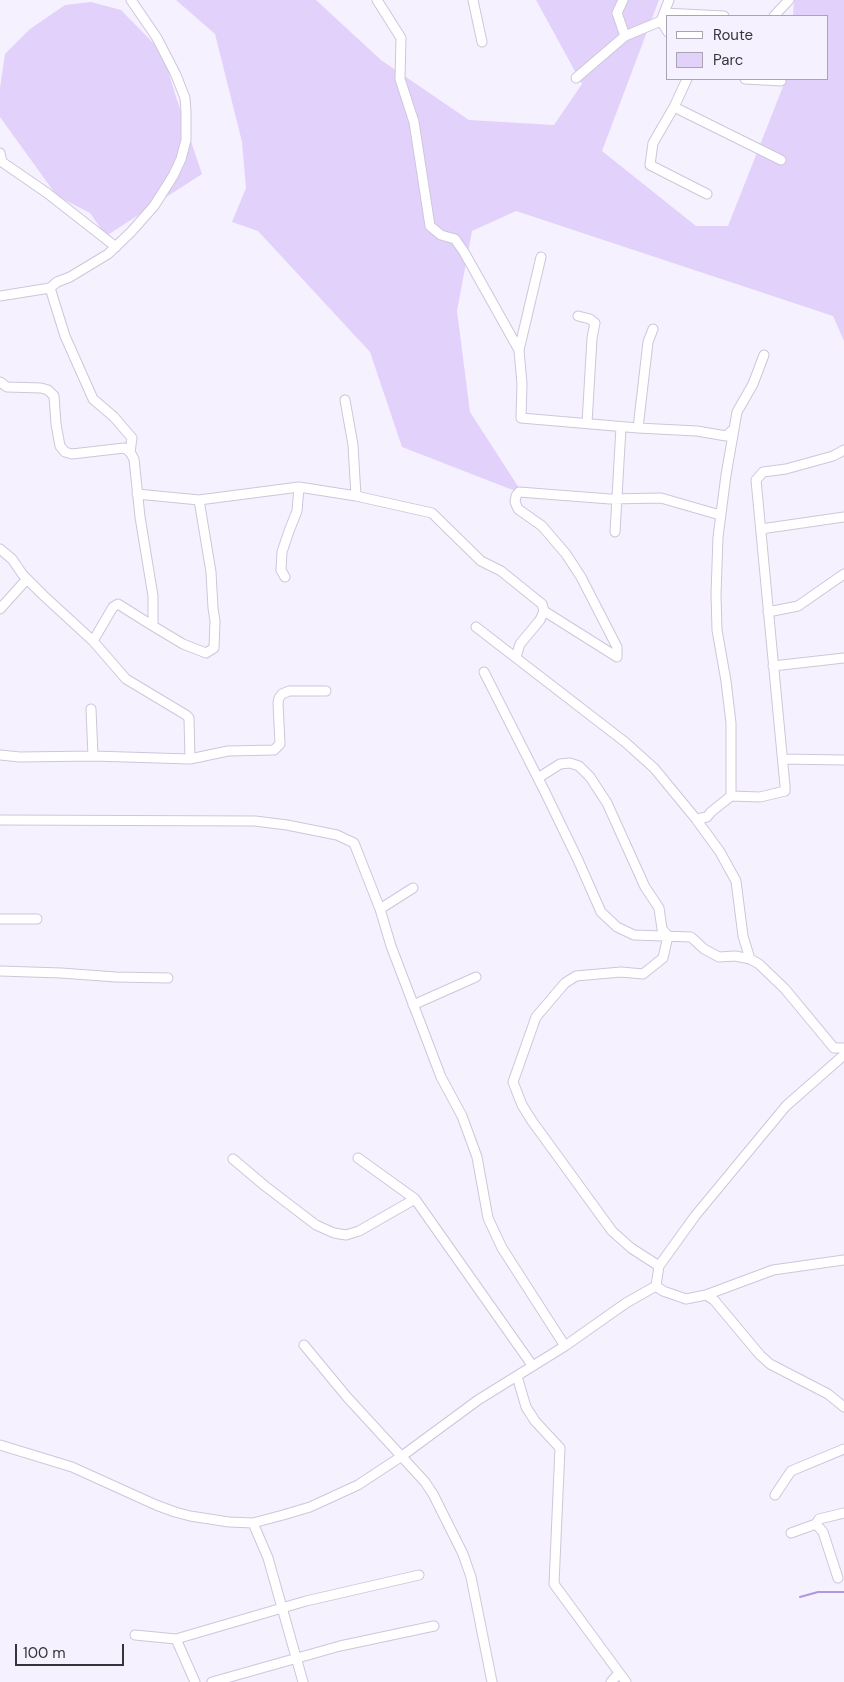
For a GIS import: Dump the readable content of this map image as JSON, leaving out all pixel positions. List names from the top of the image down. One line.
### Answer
{"legend":["Route","Parc"],"scale_bar":"100 m"}
